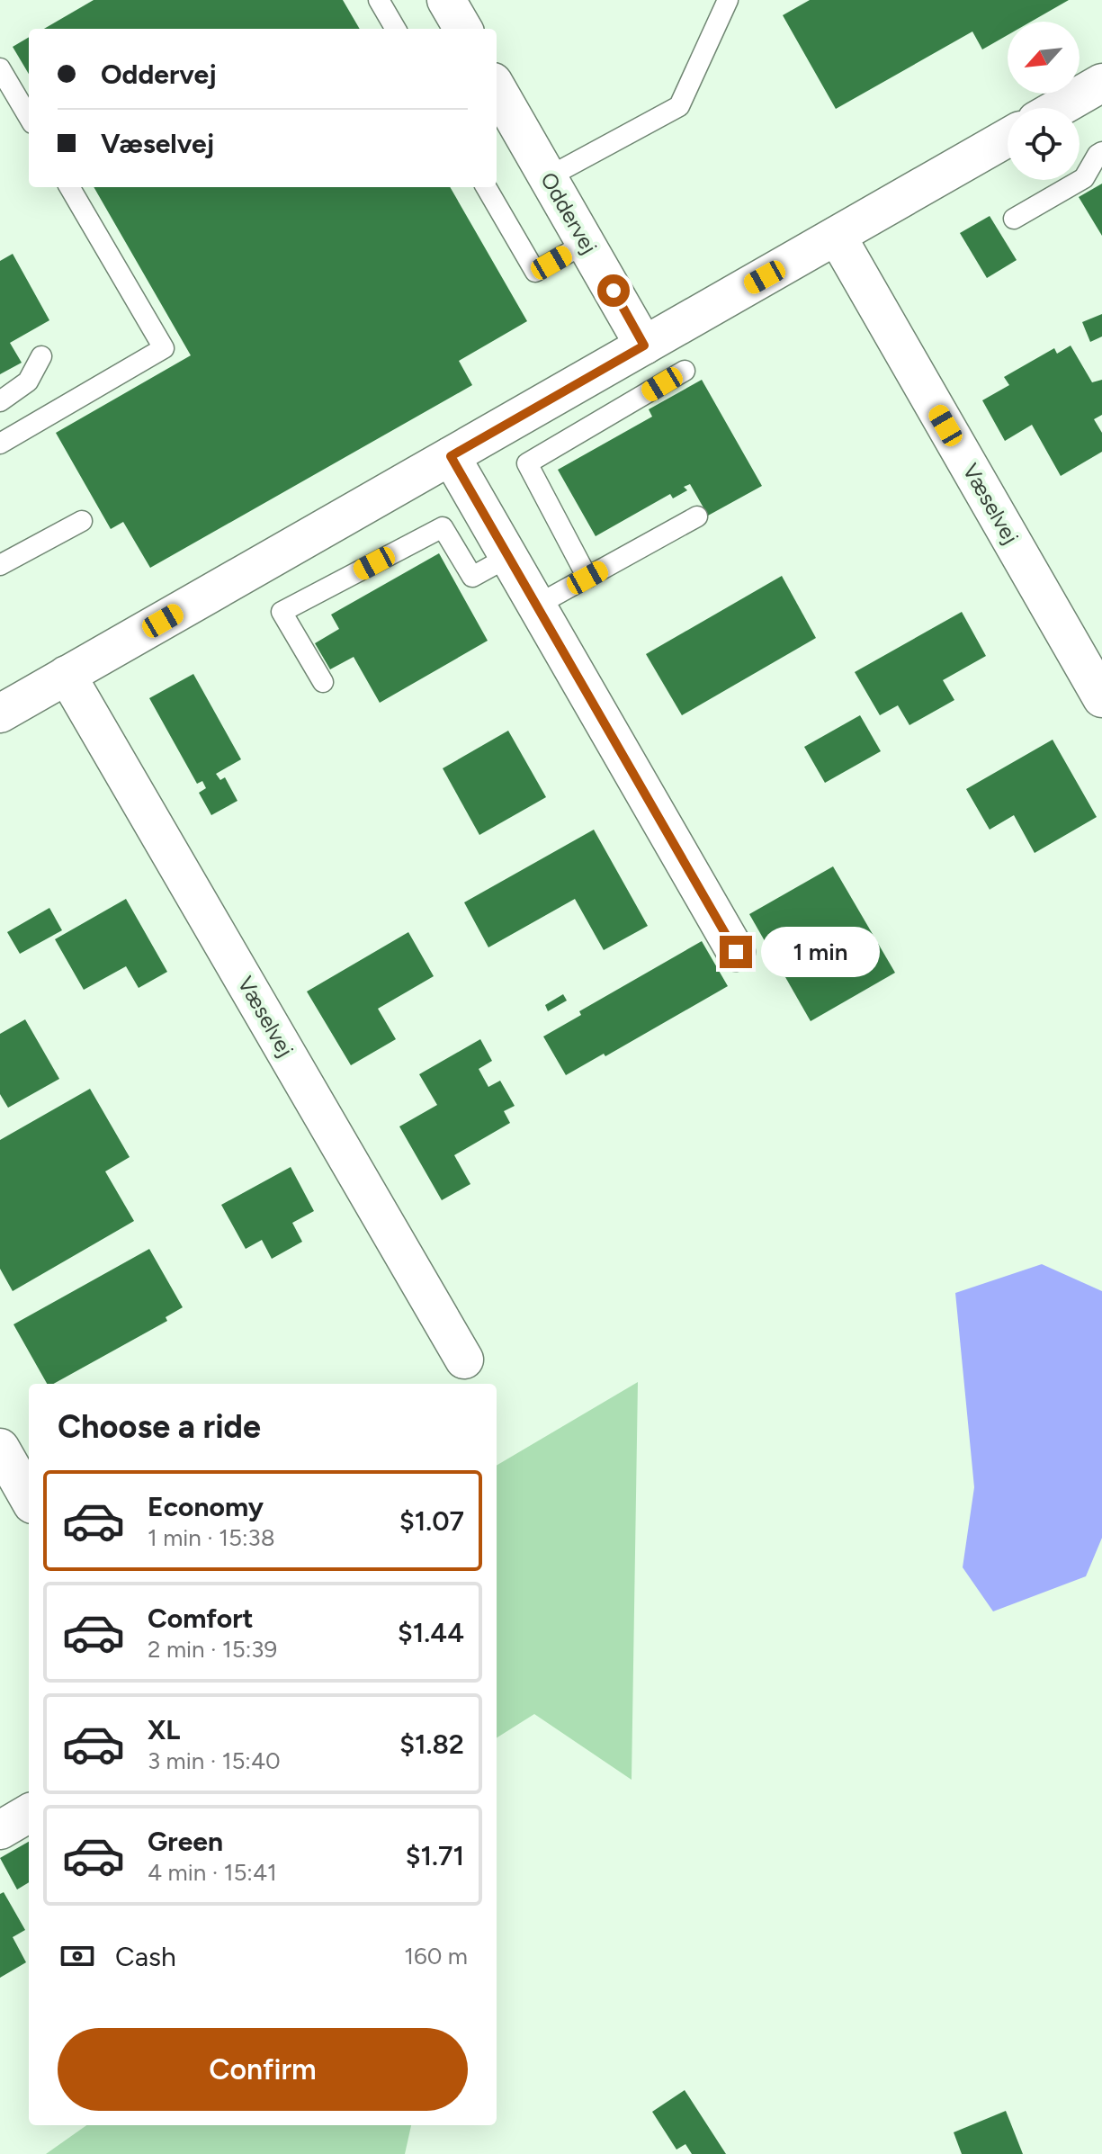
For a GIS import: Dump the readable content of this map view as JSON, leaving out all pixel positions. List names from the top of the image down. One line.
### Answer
{"streets":{"street":["Oddervej","Væselvej"]},"north":"bottom left","page":{"banner":["Oddervej","Væselvej"],"bubble":"1 min","heading":"Choose a ride","list":[{"name":"Economy","note":"1 min · 15:38","value":"$1.07"},{"name":"Comfort","note":"2 min · 15:39","value":"$1.44"},{"name":"XL","note":"3 min · 15:40","value":"$1.82"},{"name":"Green","note":"4 min · 15:41","value":"$1.71"}],"pay":["Cash","160 m"],"buttons":"Confirm"}}
